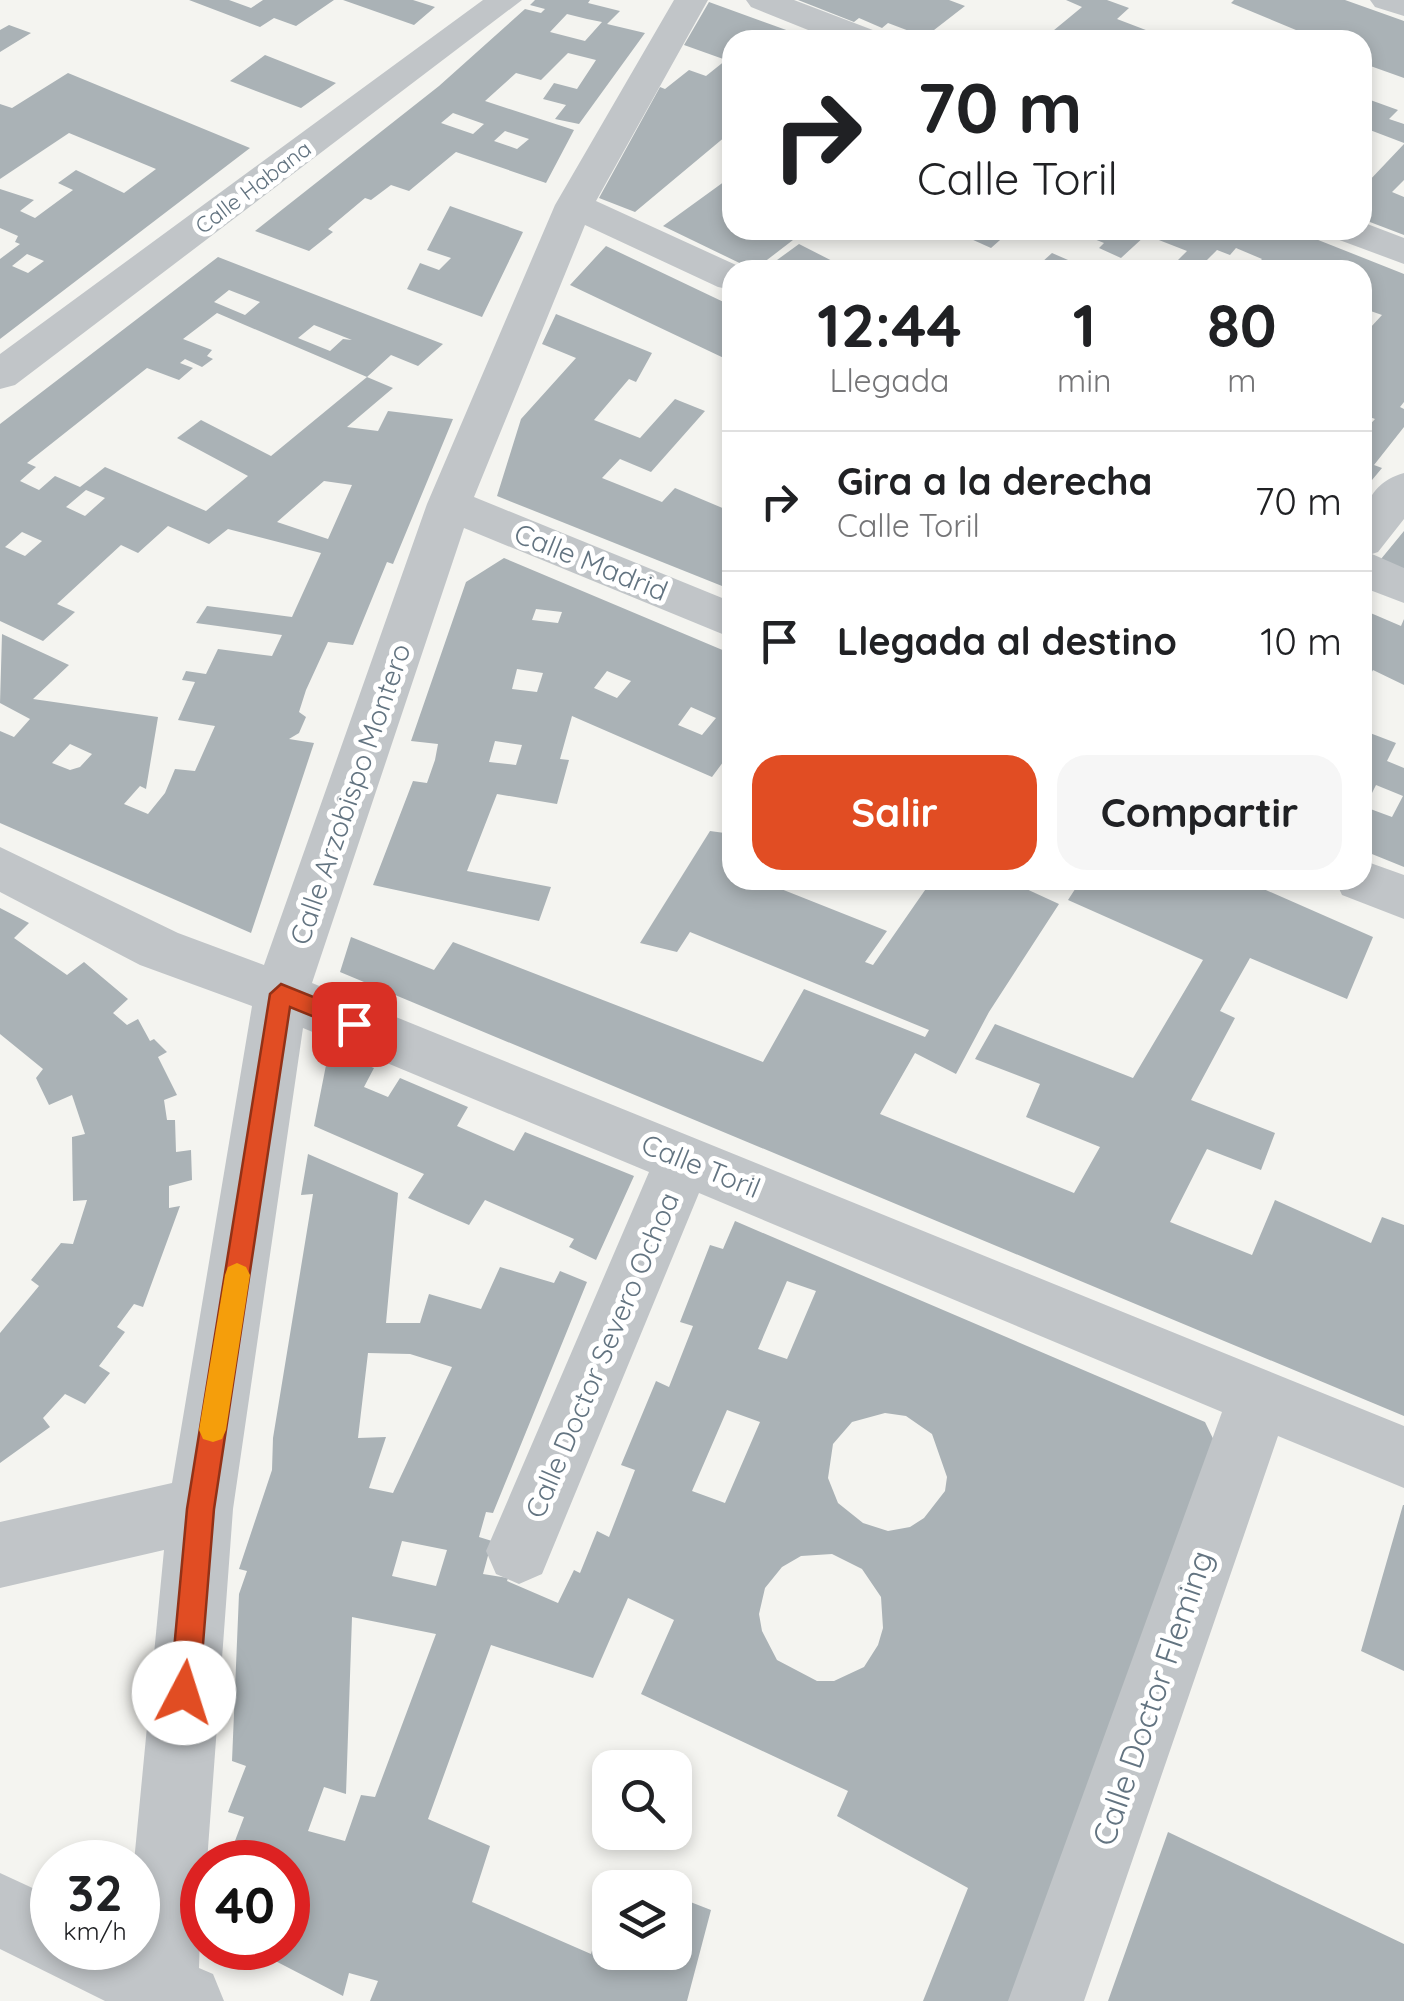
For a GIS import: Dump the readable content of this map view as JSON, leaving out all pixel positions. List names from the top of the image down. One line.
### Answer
{"streets":{"street":["Calle Habana","Calle Madrid","Calle Arzobispo Montero","Calle Toril","Calle Doctor Severo Ochoa","Calle Doctor Fleming"]},"crossings":[["Calle Madrid","Calle Arzobispo Montero"],["Calle Arzobispo Montero","Calle Toril"],["Calle Toril","Calle Doctor Severo Ochoa"],["Calle Toril","Calle Doctor Fleming"]],"page":{"turn":["70 m","Calle Toril"],"eta":["12:44","Llegada","1","min","80","m"],"list":[{"name":"Gira a la derecha","note":"Calle Toril","value":"70 m"},{"name":"Llegada al destino","value":"10 m"}],"buttons":["Salir","Compartir"],"speed":"32 km/h","limit":"40"}}
